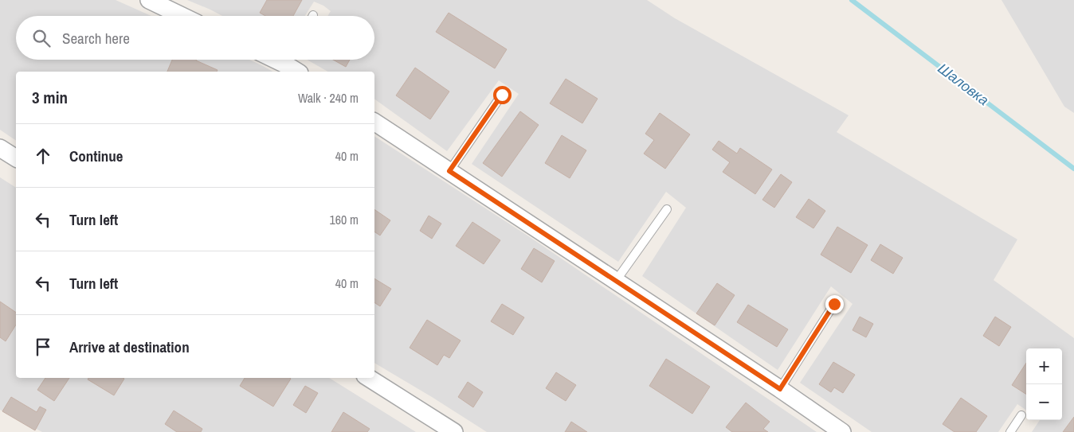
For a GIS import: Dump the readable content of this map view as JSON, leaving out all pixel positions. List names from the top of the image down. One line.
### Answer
{"water":["Шаловка"],"page":{"search":"Search here","heading":["3 min","Walk · 240 m"],"list":[["Continue","40 m"],["Turn left","160 m"],["Turn left","40 m"],"Arrive at destination"],"map_buttons":["+","−"]}}
